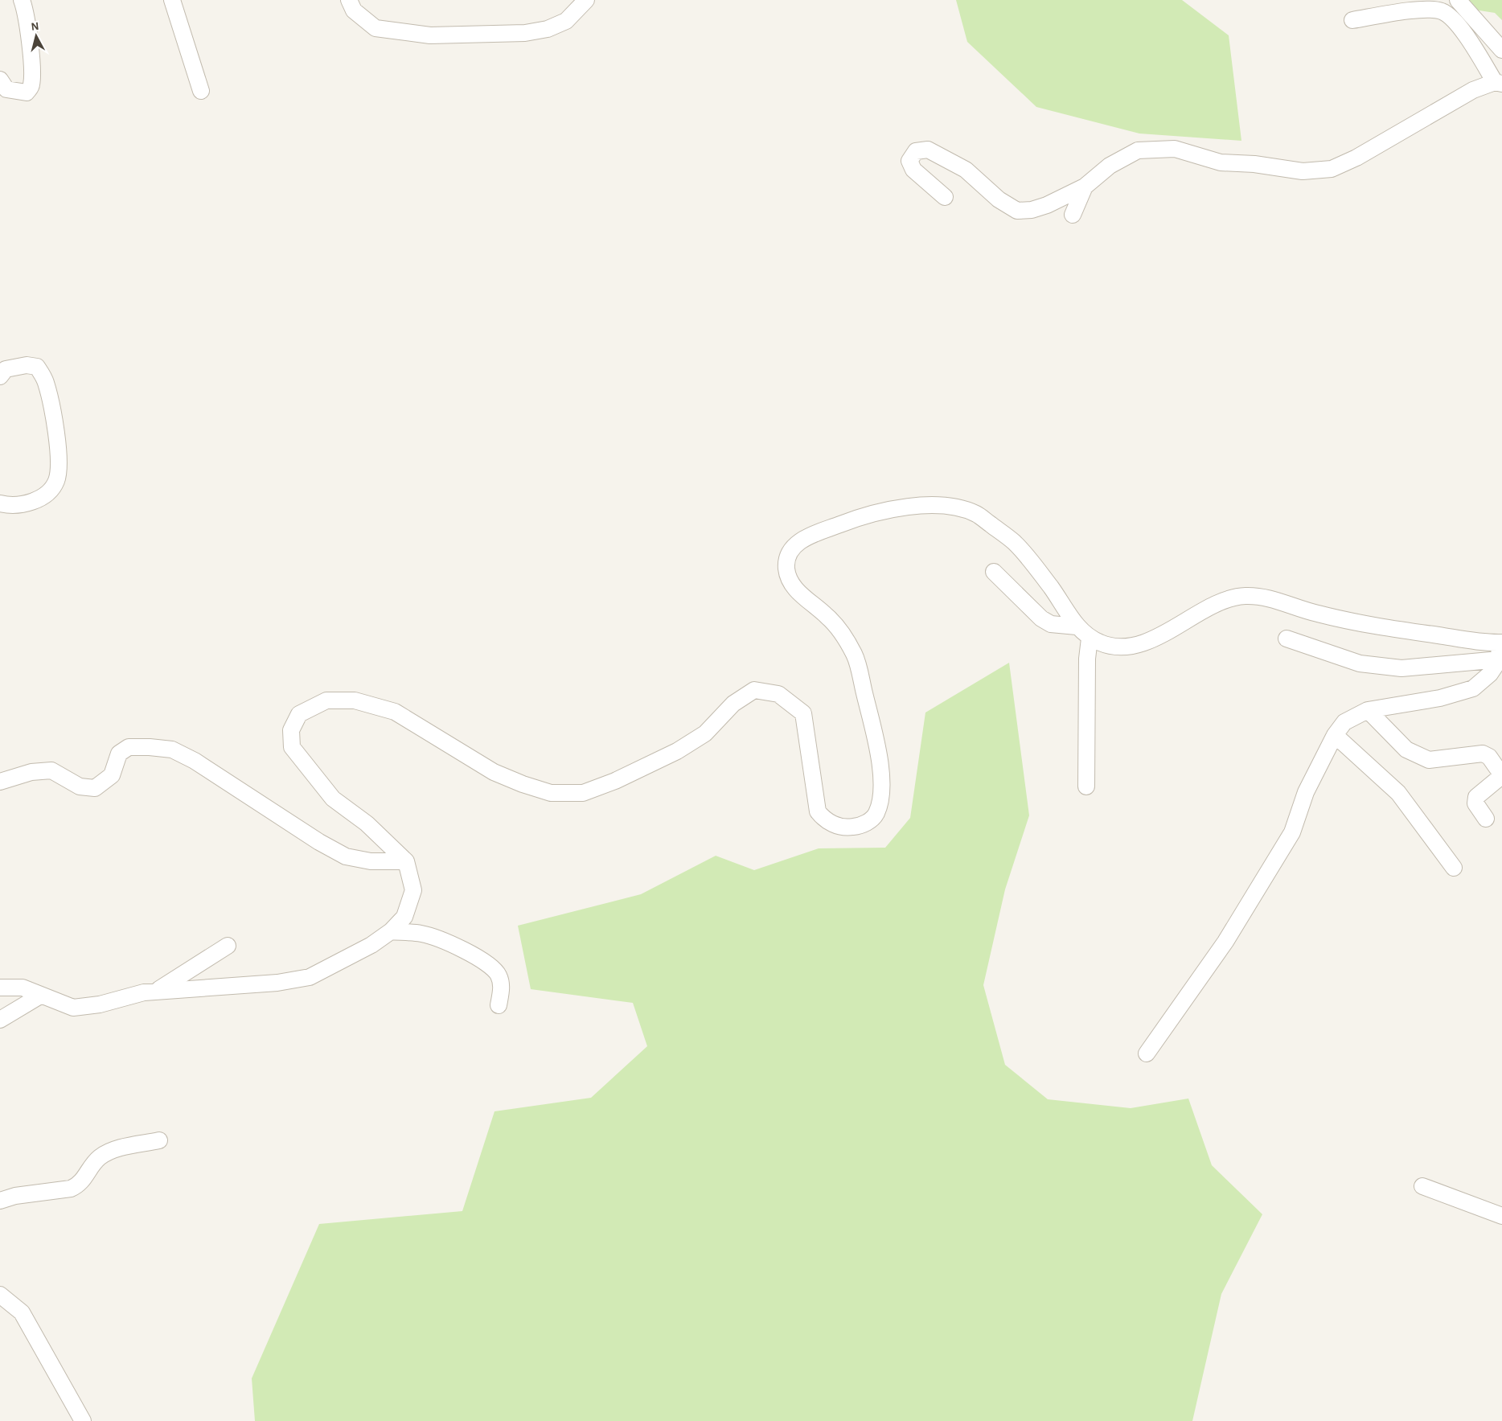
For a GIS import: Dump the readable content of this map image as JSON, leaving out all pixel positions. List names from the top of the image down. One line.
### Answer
{"north":"top"}
